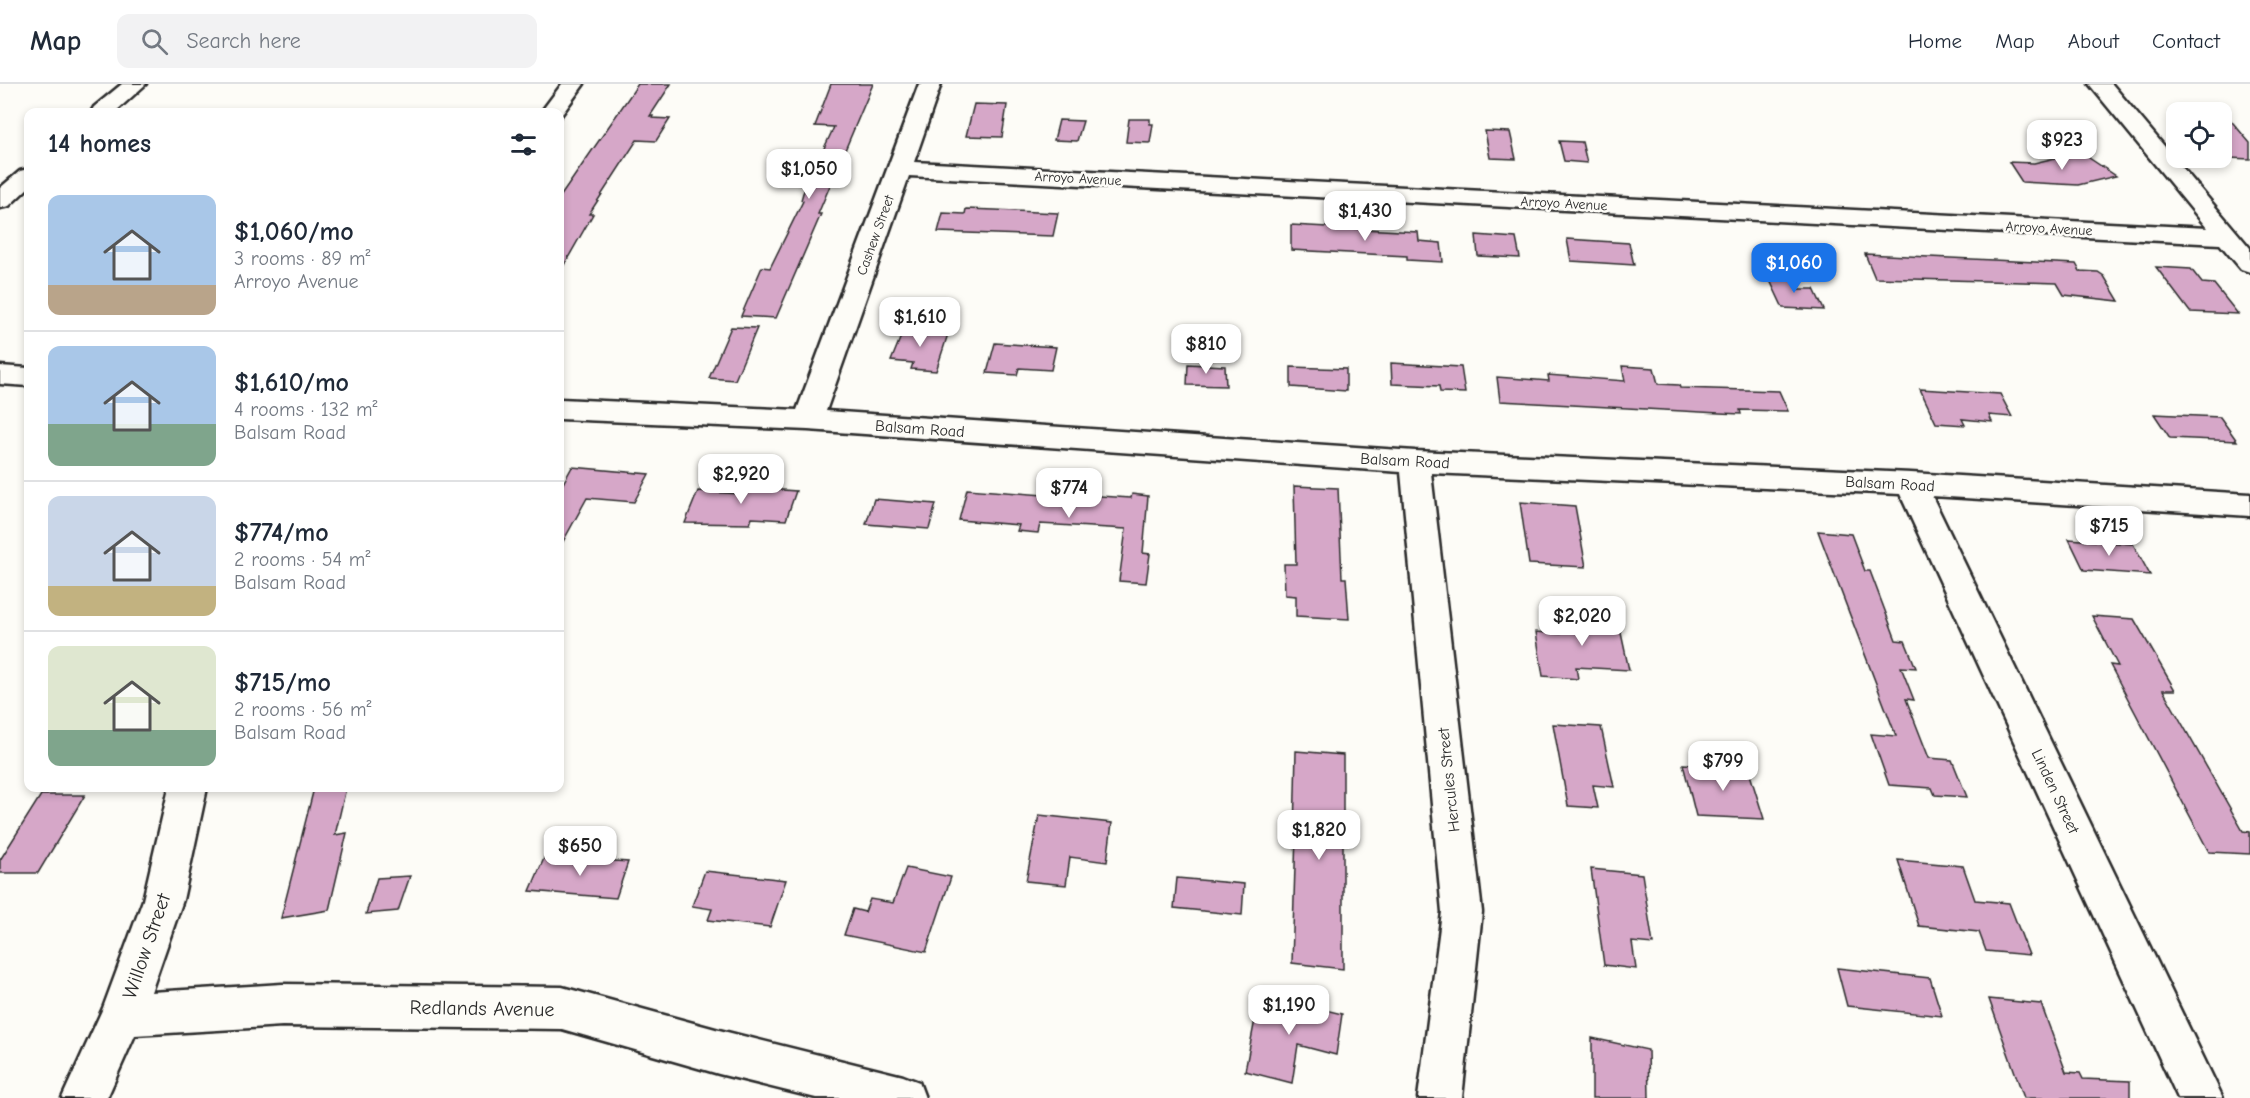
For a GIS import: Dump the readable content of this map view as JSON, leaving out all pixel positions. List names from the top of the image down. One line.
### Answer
{"streets":{"street":["Arroyo Avenue","Cashew Street","Balsam Road","Hercules Street","Linden Street","Willow Street","Redlands Avenue"]},"crossings":[["Arroyo Avenue","Cashew Street"],["Cashew Street","Balsam Road"],["Balsam Road","Hercules Street"],["Balsam Road","Linden Street"],["Willow Street","Redlands Avenue"]],"page":{"header":"Map","search":"Search here","nav":["Home","Map","About","Contact"],"heading":"14 homes","price":["$923","$1,050","$1,430","$1,060","$1,610","$810","$2,920","$774","$715","$2,020","$799","$1,820","$650","$1,190"],"list":[{"name":"$1,060/mo","note":"3 rooms · 89 m² · Arroyo Avenue"},{"name":"$1,610/mo","note":"4 rooms · 132 m² · Balsam Road"},{"name":"$774/mo","note":"2 rooms · 54 m² · Balsam Road"},{"name":"$715/mo","note":"2 rooms · 56 m² · Balsam Road"}]}}
